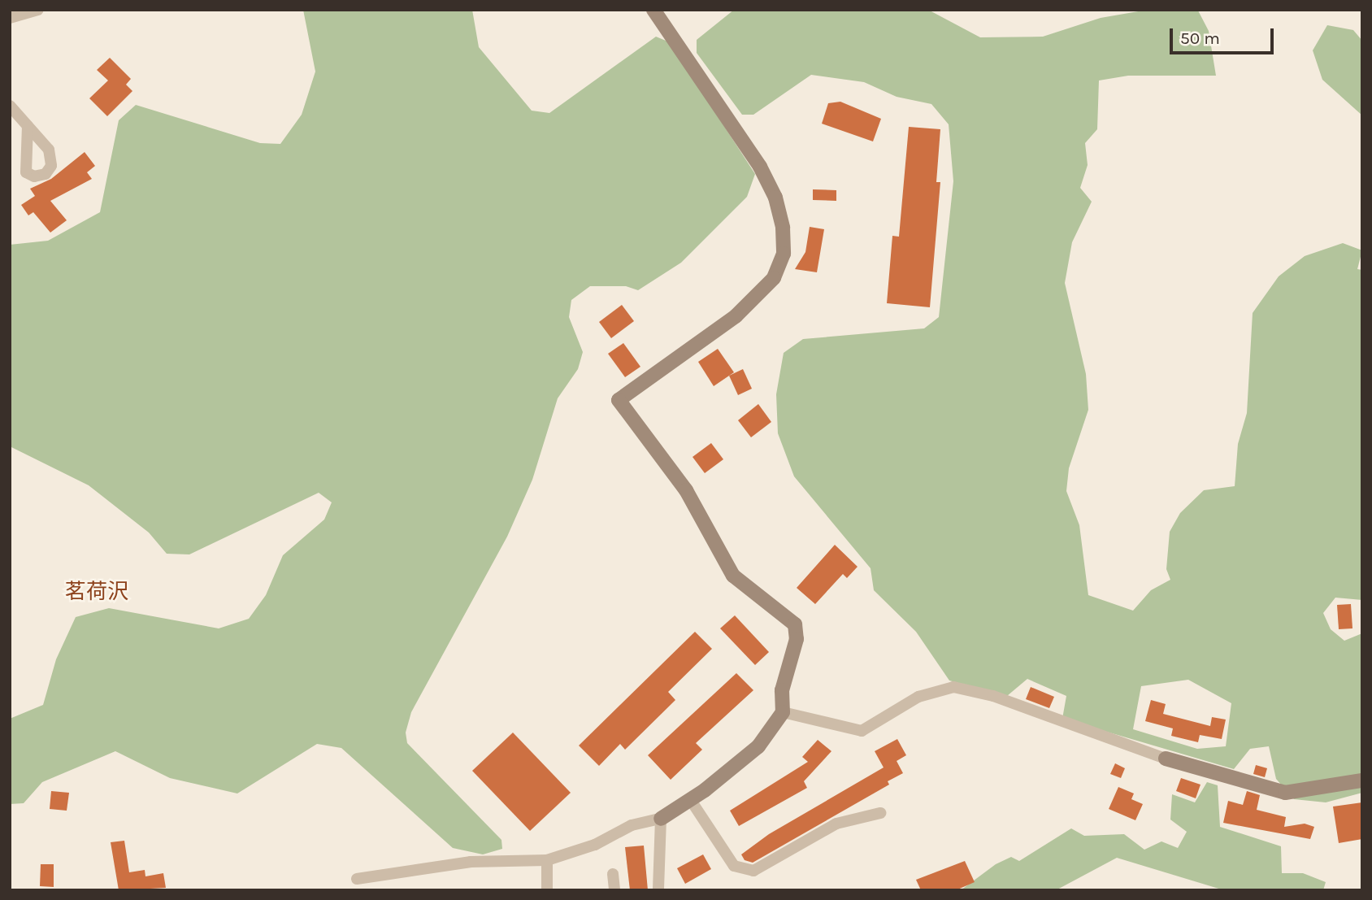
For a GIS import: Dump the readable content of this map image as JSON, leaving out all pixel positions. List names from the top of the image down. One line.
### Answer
{"districts":["茗荷沢"],"scale_bar":"50 m"}
